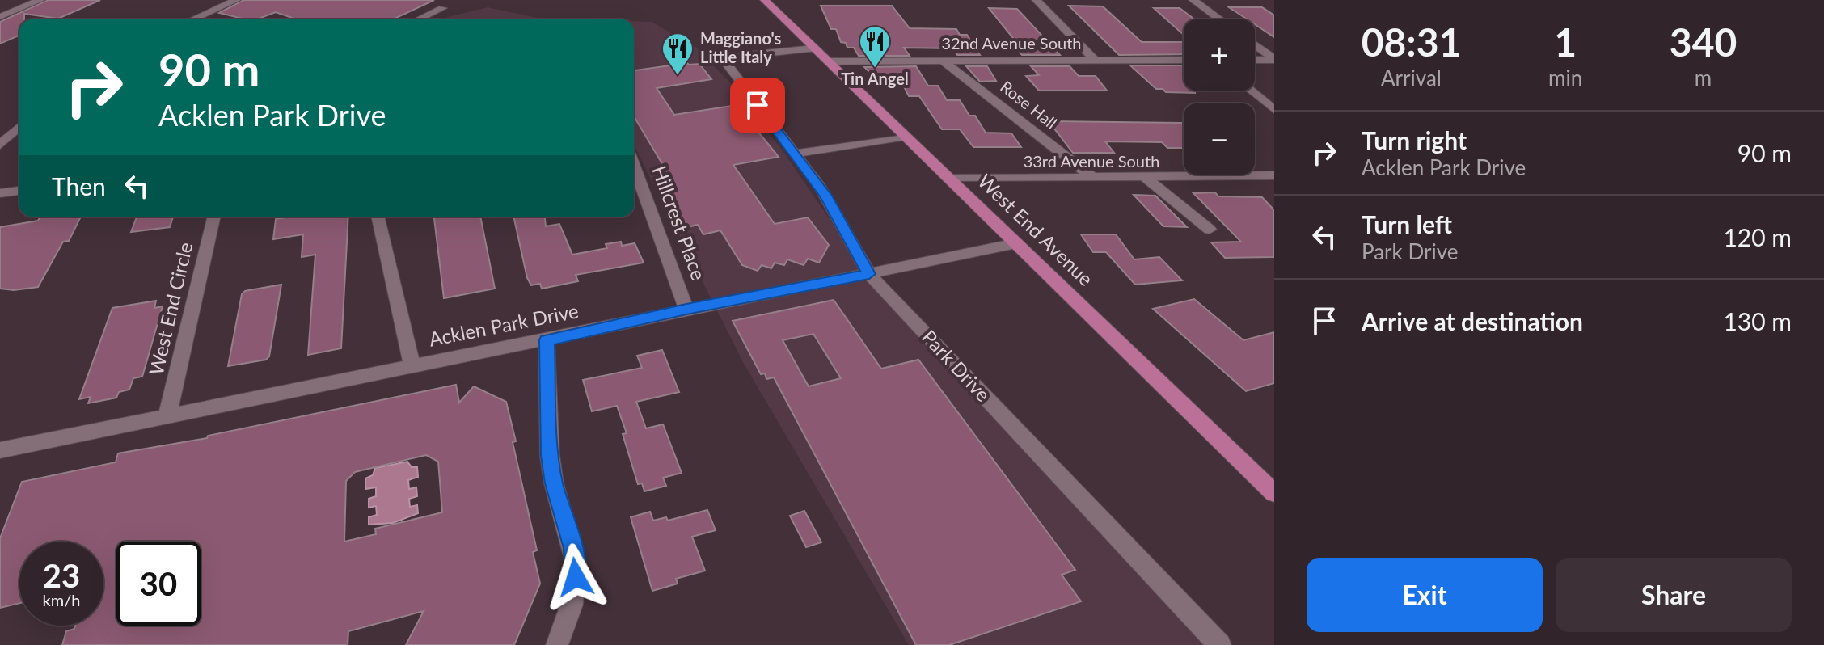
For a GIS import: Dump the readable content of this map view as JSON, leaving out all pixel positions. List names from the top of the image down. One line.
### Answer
{"streets":{"main road":["West End Avenue"],"street":["32nd Avenue South","Rose Hall","33rd Avenue South","Hillcrest Place","West End Circle","Acklen Park Drive","Park Drive"]},"crossings":[["32nd Avenue South","Rose Hall"],["32nd Avenue South","West End Avenue"],["Rose Hall","33rd Avenue South"],["33rd Avenue South","West End Avenue"],["Hillcrest Place","Acklen Park Drive"],["West End Avenue","Acklen Park Drive"],["West End Avenue","Park Drive"],["West End Circle","Acklen Park Drive"],["Acklen Park Drive","Park Drive"]],"places":{"restaurant":["Tin Angel","Maggiano's Little Italy"]},"page":{"eta":["08:31","Arrival","1","min","340","m"],"map_buttons":["+","−"],"turn":["90 m","Acklen Park Drive"],"list":[{"name":"Turn right","note":"Acklen Park Drive","value":"90 m"},{"name":"Turn left","note":"Park Drive","value":"120 m"},{"name":"Arrive at destination","value":"130 m"}],"then":"Then","speed":"23 km/h","limit":"30","buttons":["Exit","Share"]}}
